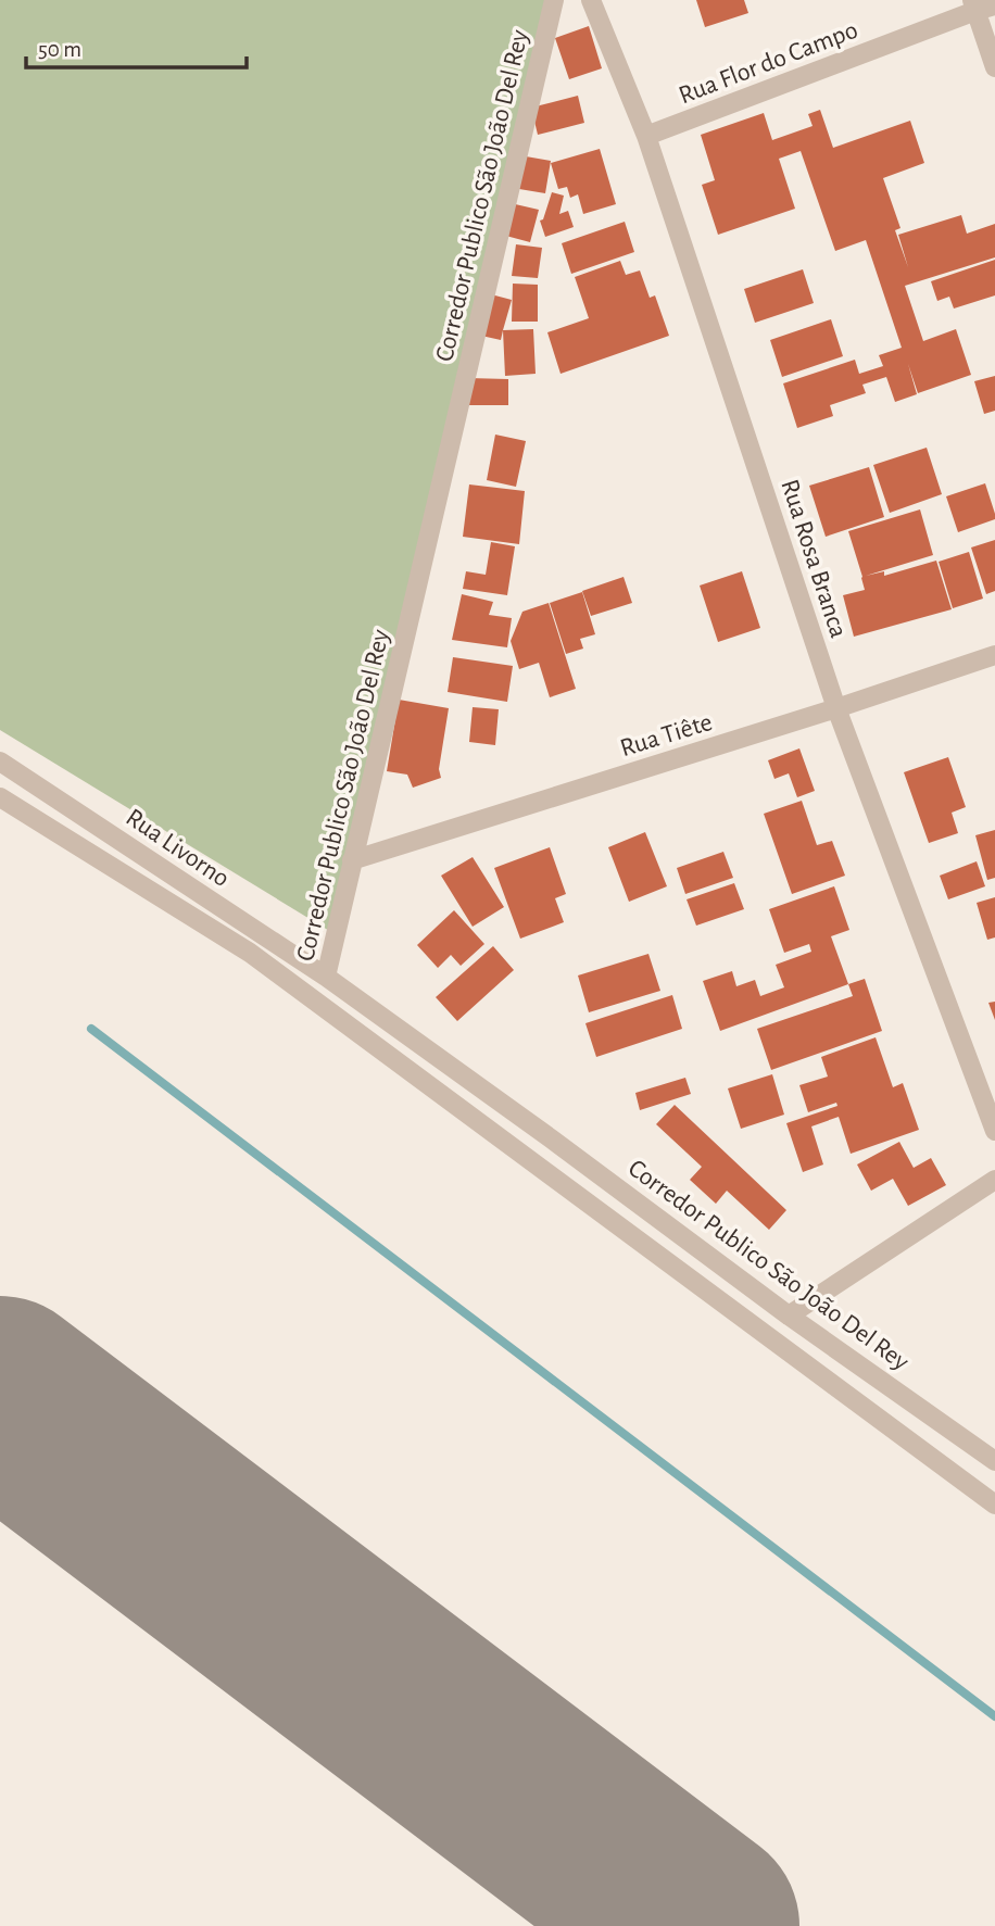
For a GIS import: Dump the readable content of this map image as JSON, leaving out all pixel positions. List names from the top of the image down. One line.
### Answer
{"streets":{"street":["Rua Flor do Campo","Corredor Publico São João Del Rey","Rua Rosa Branca","Rua Tiête","Rua Livorno"]},"crossings":[["Rua Flor do Campo","Rua Rosa Branca"],["Corredor Publico São João Del Rey","Rua Tiête"],["Corredor Publico São João Del Rey","Rua Livorno"],["Rua Rosa Branca","Rua Tiête"]],"scale_bar":"50 m"}
